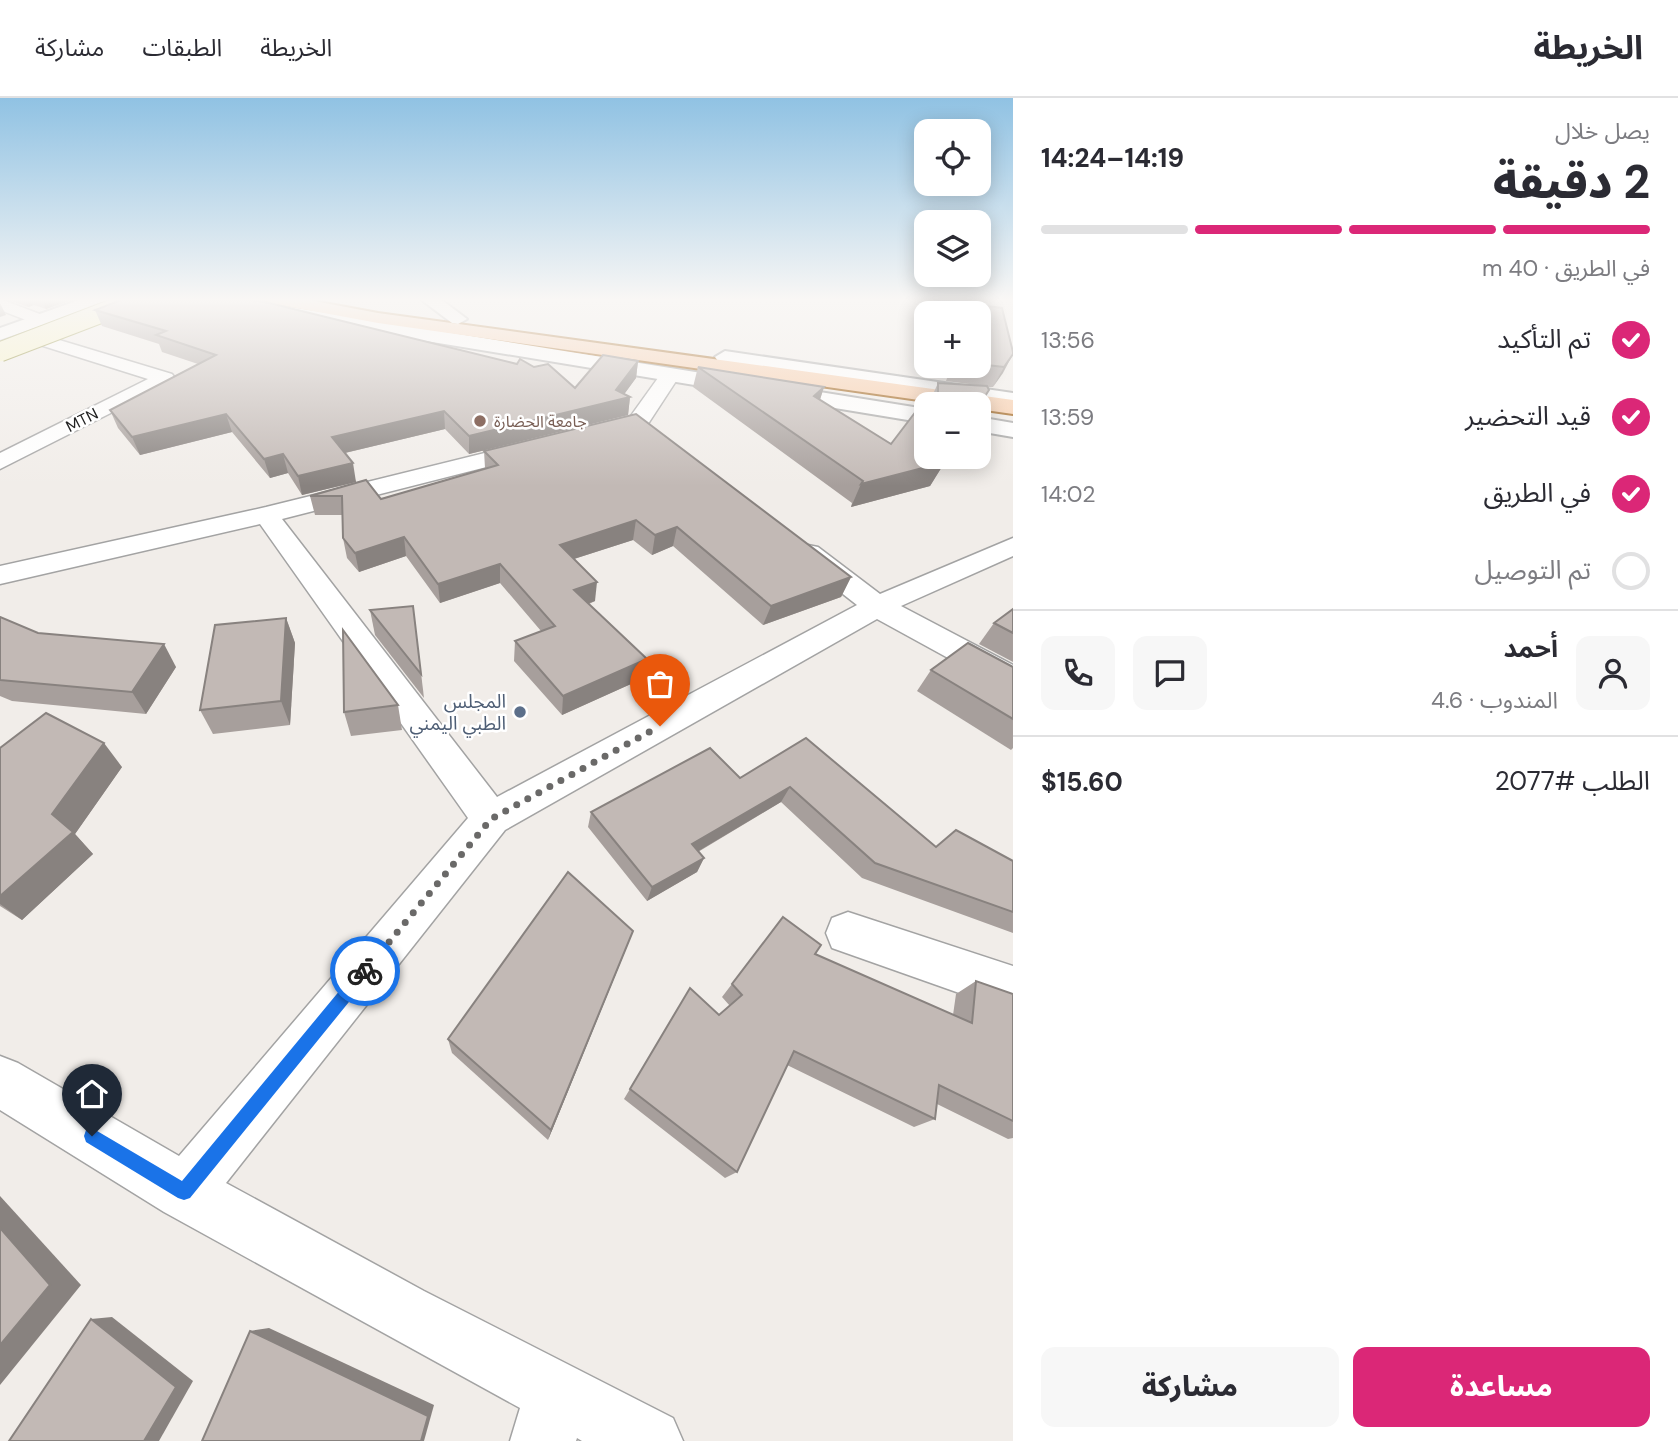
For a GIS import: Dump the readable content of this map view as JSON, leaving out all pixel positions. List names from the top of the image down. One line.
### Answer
{"streets":{"street":["MTN"]},"places":["جامعة الحضارة","المجلس الطبي اليمني"],"page":{"header":"الخريطة","nav":["الخريطة","الطبقات","مشاركة"],"heading":["2 دقيقة","يصل خلال","14:19–14:24"],"panel":["أحمد","المندوب · 4.6","الطلب #2077","$15.60"],"map_buttons":["+","−"],"bar":"في الطريق · 40 m","list":[["تم التأكيد","13:56"],["قيد التحضير","13:59"],["في الطريق","14:02"],"تم التوصيل"],"buttons":["مساعدة","مشاركة"]}}
